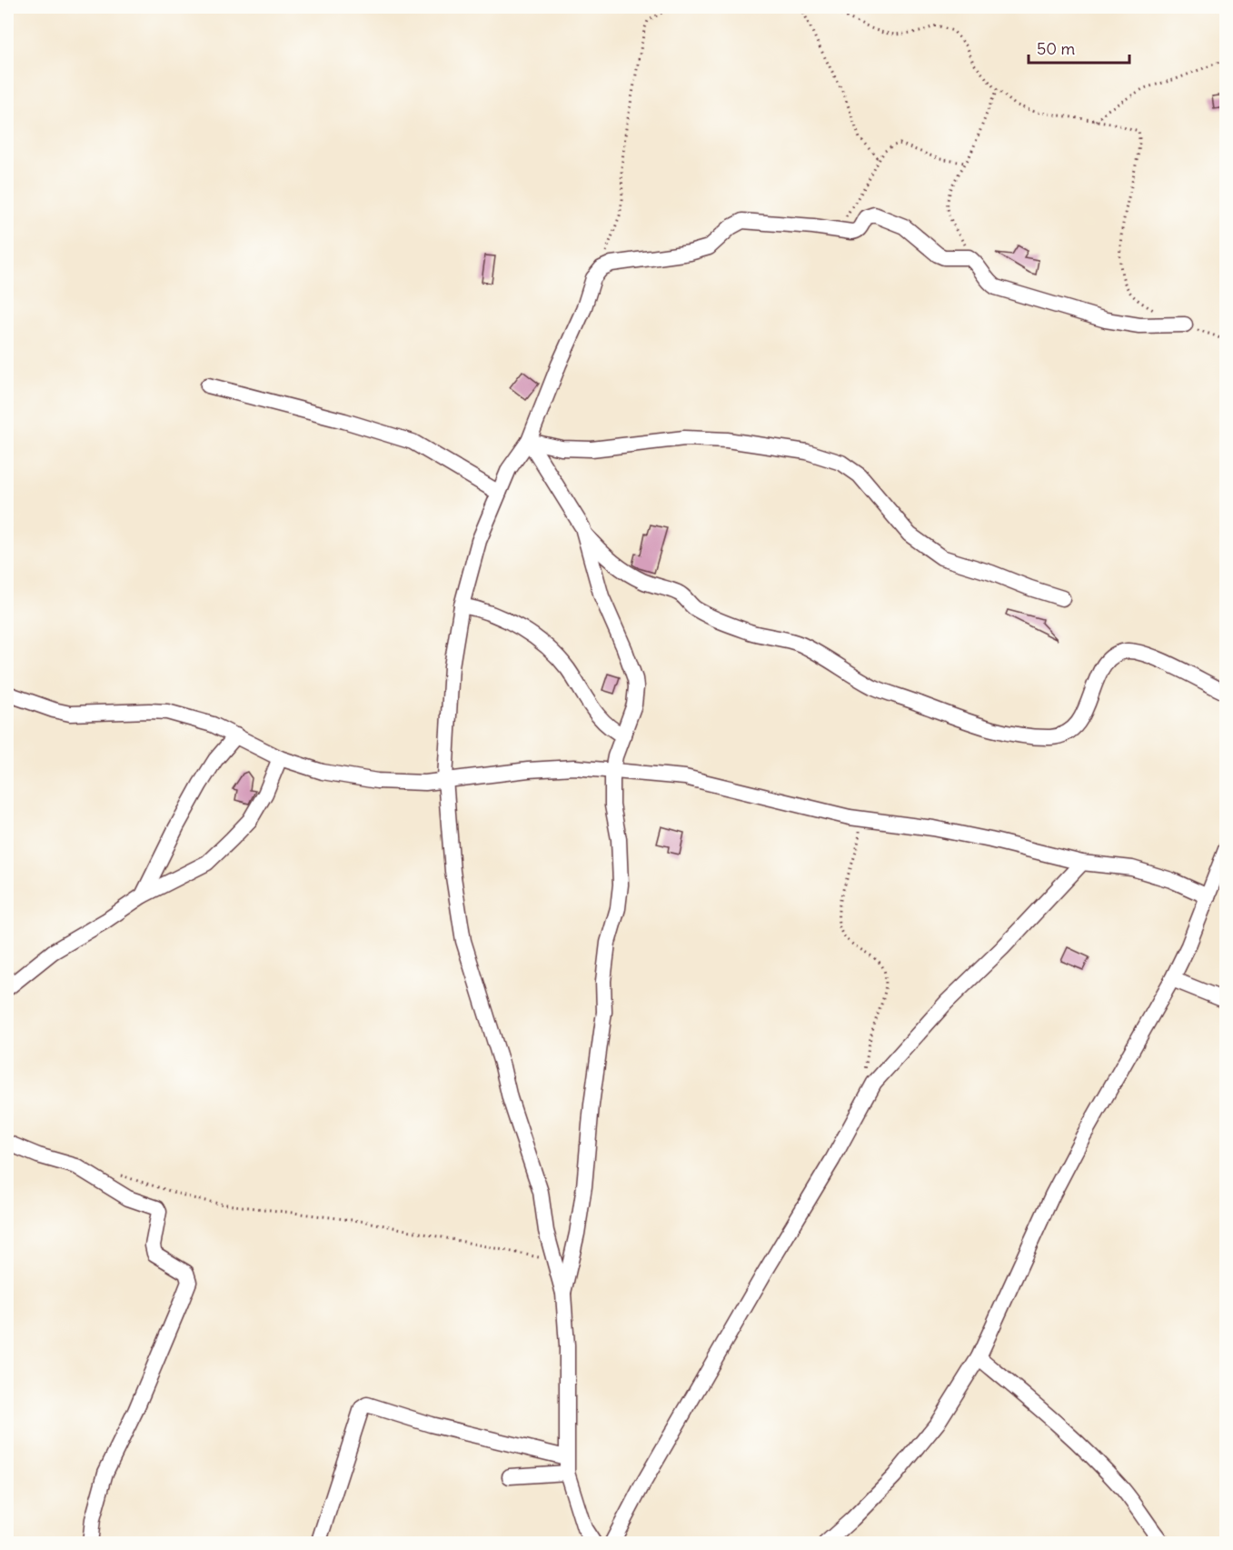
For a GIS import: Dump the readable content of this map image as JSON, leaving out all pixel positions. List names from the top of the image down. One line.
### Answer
{"scale_bar":"50 m"}
